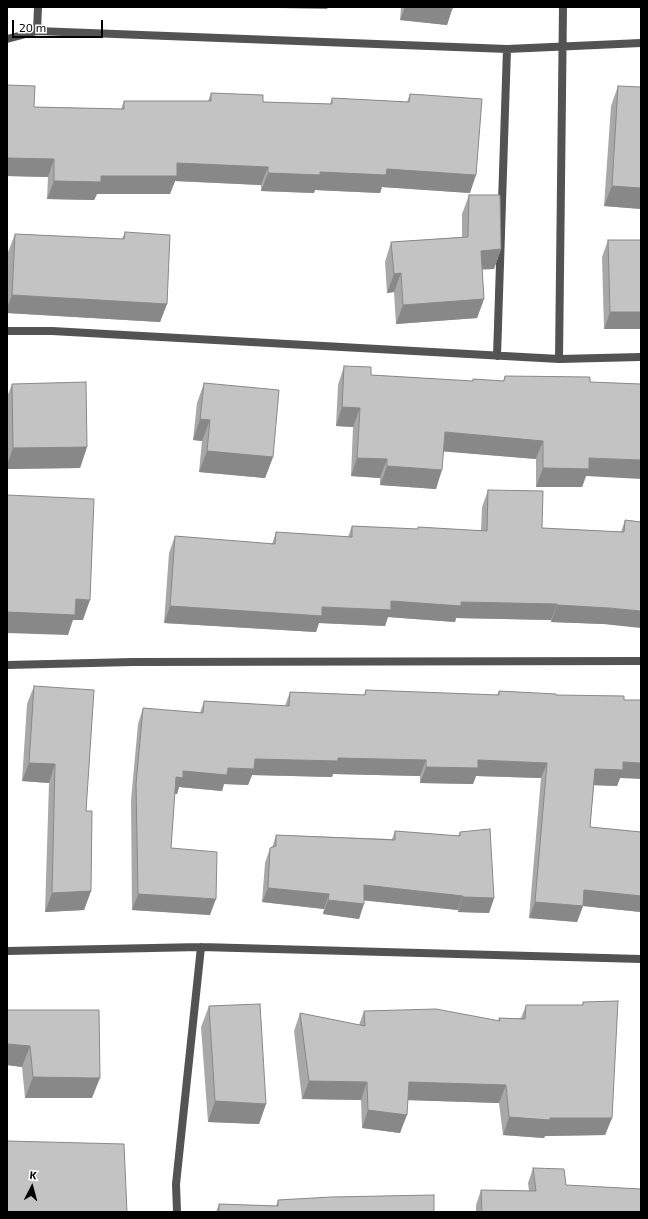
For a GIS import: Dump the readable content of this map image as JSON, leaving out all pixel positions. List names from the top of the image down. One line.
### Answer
{"scale_bar":"20 m","north":"top"}
